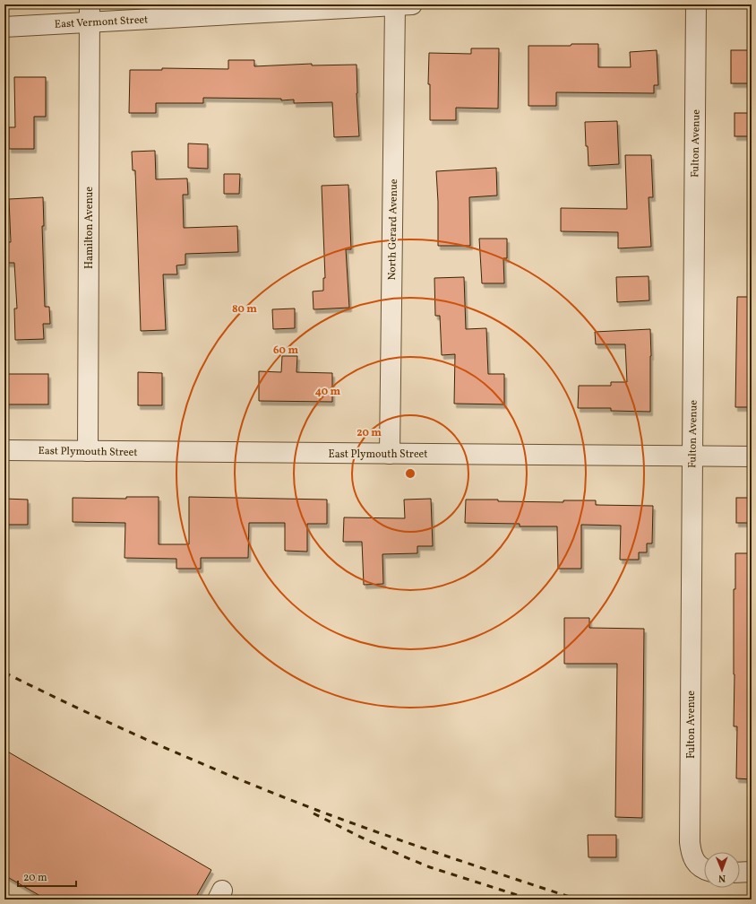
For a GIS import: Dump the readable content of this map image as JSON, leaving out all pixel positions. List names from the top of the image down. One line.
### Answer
{"streets":{"street":["East Vermont Street","Fulton Avenue","Hamilton Avenue","North Gerard Avenue","East Plymouth Street"]},"crossings":[["East Vermont Street","Hamilton Avenue"],["East Vermont Street","North Gerard Avenue"],["Fulton Avenue","East Plymouth Street"],["Hamilton Avenue","East Plymouth Street"],["North Gerard Avenue","East Plymouth Street"]],"scale_bar":"20 m","north":"bottom","rings":["80 m","60 m","40 m","20 m"]}
